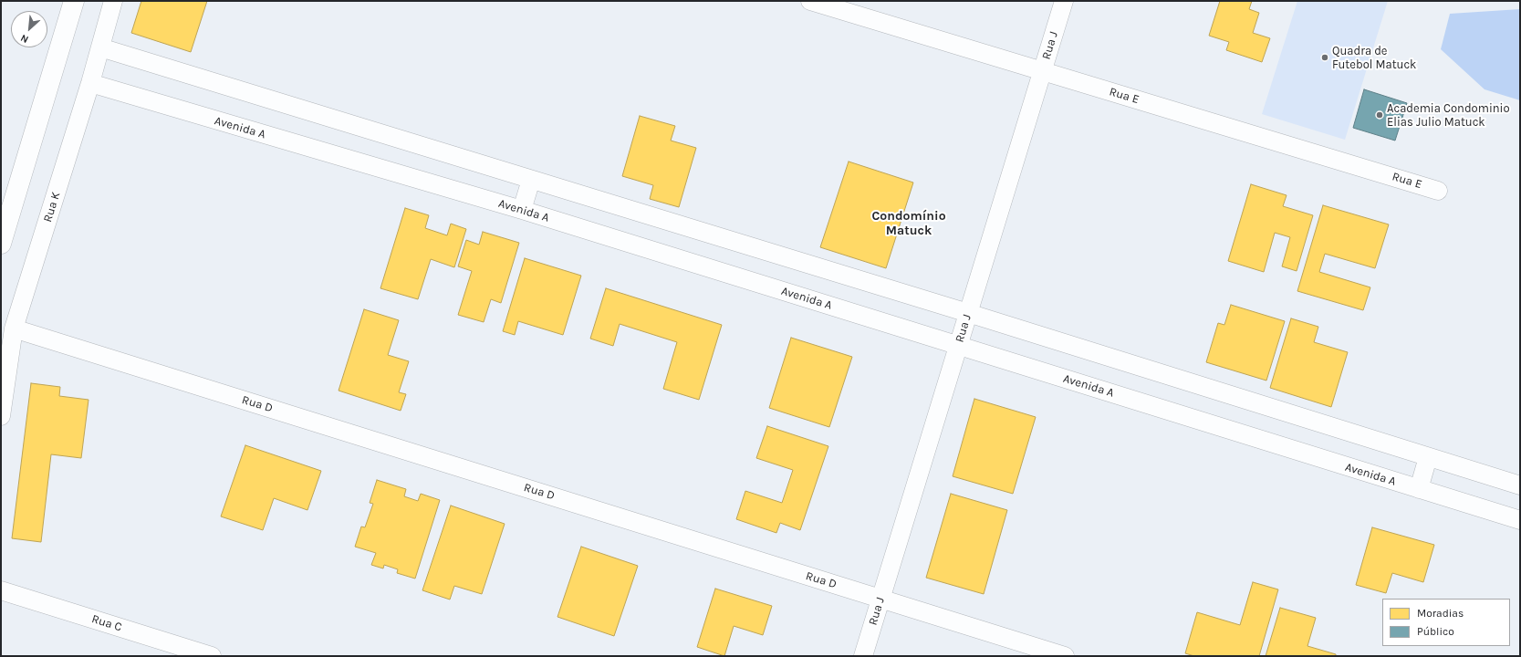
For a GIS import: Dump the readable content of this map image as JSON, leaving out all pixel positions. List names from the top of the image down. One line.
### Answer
{"streets":{"street":["Rua J","Rua E","Avenida A","Rua K","Rua D","Rua C"]},"crossings":[["Rua J","Rua E"],["Rua J","Avenida A"],["Rua J","Rua D"],["Avenida A","Rua K"],["Rua K","Rua D"]],"districts":["Condomínio Matuck"],"places":["Quadra de Futebol Matuck","Academia Condominio Elias Julio Matuck"],"legend":["Moradias","Público"],"north":"bottom left"}
